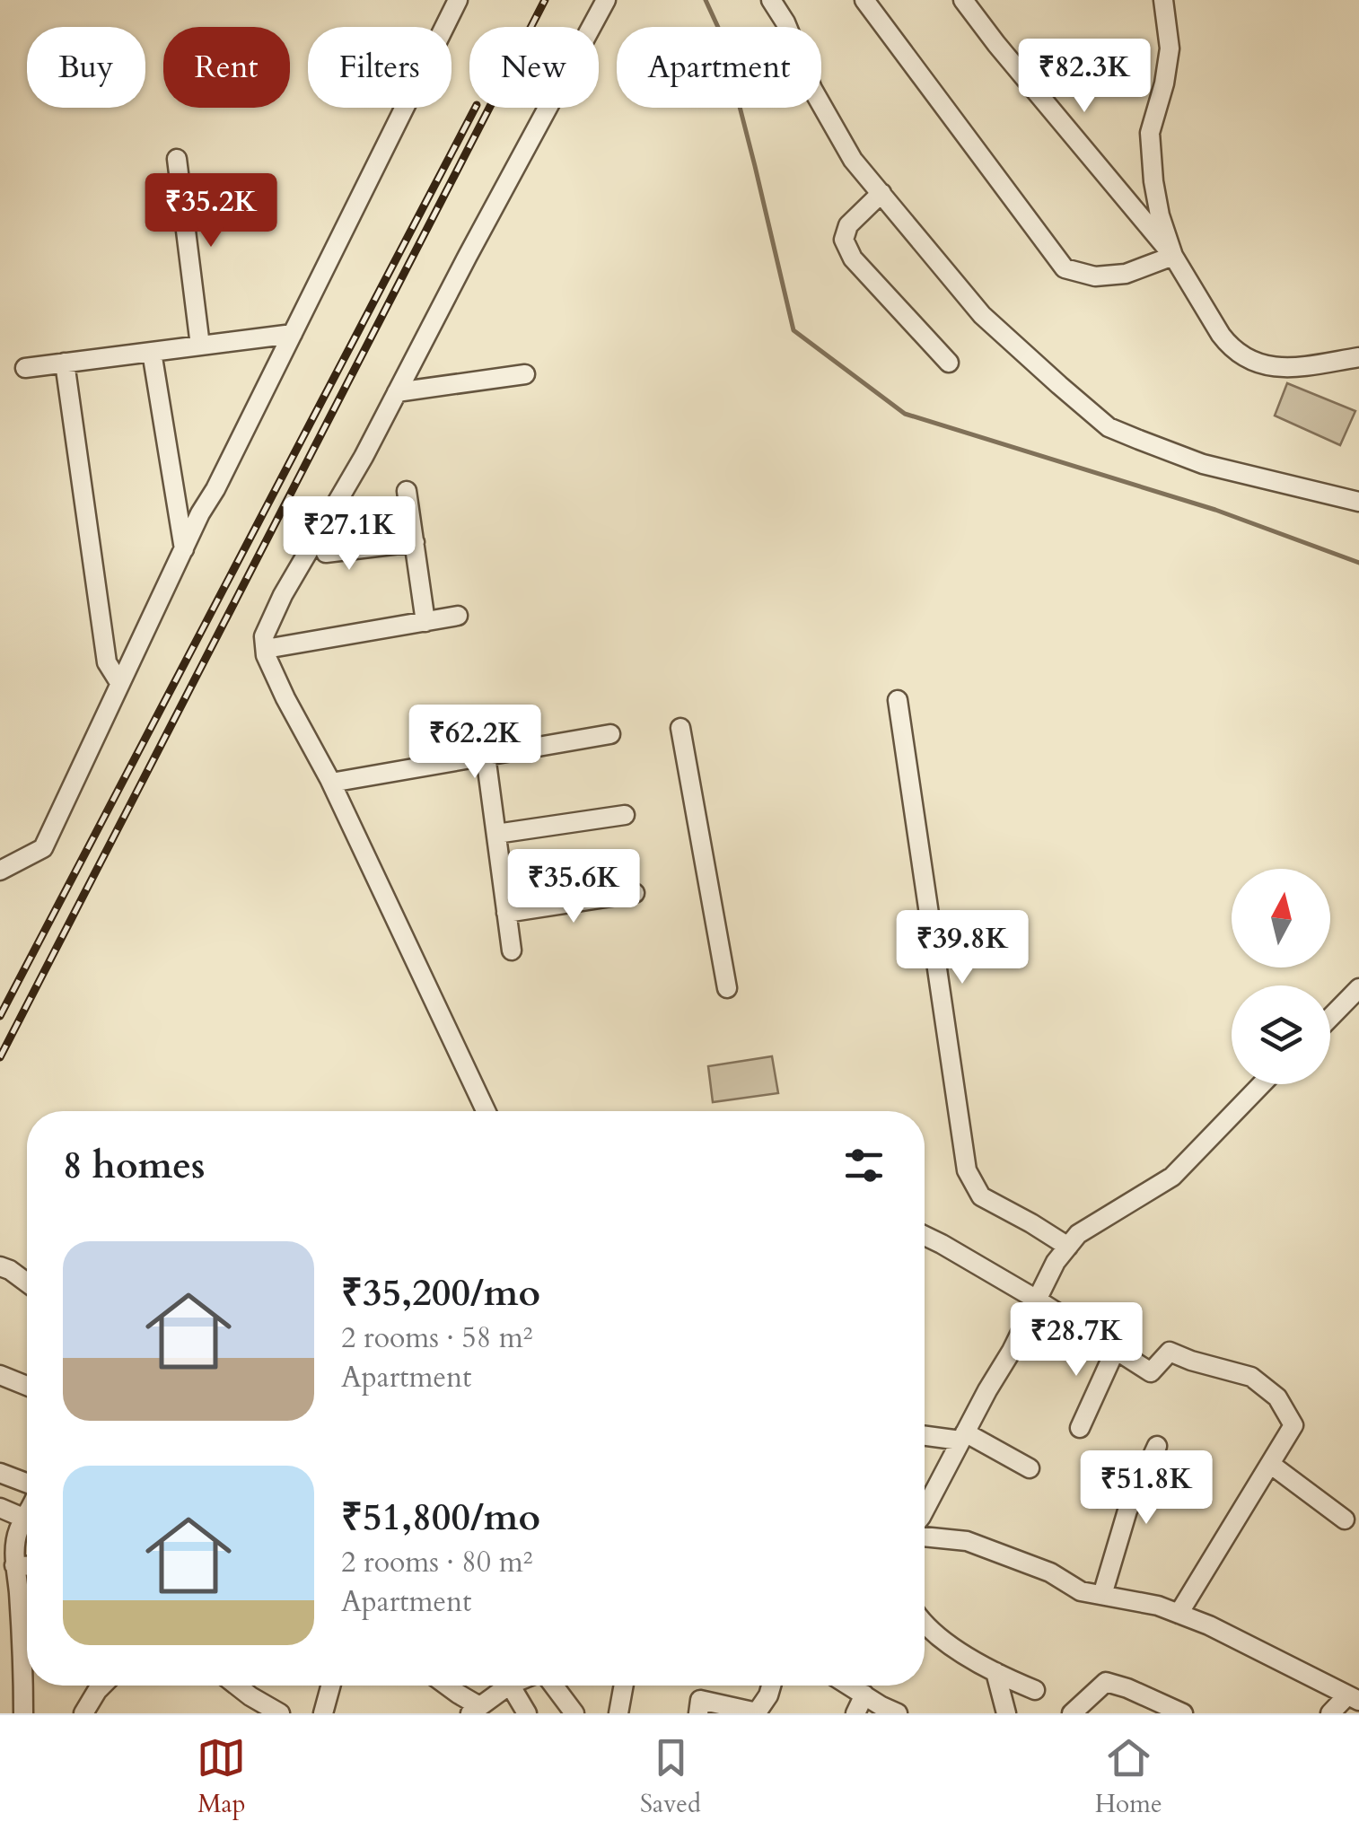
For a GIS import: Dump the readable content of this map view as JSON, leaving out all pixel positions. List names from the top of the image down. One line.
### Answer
{"north":"top","page":{"chip":["Buy","Rent","Filters","New","Apartment"],"price":["₹82.3K","₹35.2K","₹27.1K","₹62.2K","₹35.6K","₹39.8K","₹28.7K","₹51.8K"],"heading":"8 homes","list":[{"name":"₹35,200/mo","note":"2 rooms · 58 m² · Apartment"},{"name":"₹51,800/mo","note":"2 rooms · 80 m² · Apartment"}],"tabs":["Map","Saved","Home"]}}
